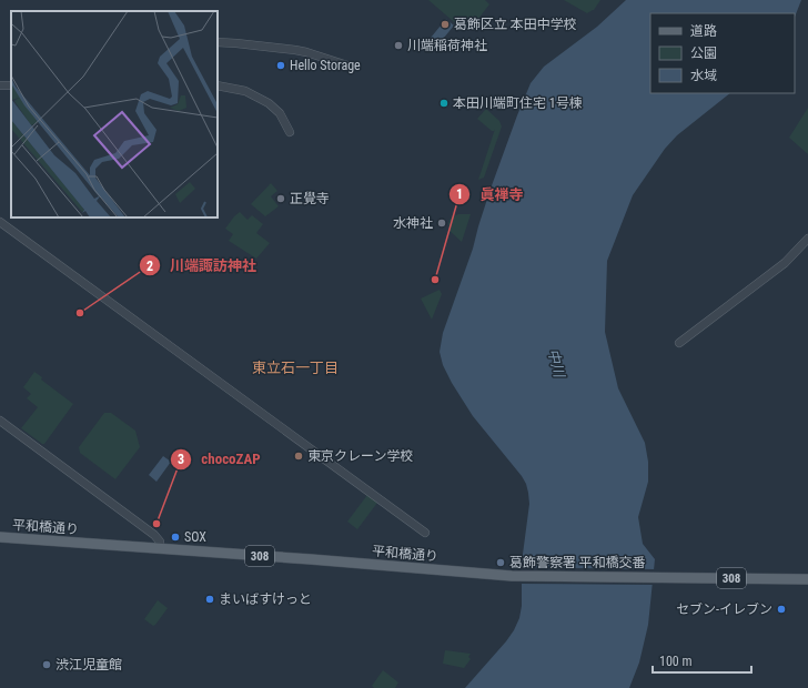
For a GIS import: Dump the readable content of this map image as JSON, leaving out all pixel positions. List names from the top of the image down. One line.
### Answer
{"streets":{"main road":["平和橋通り","308"]},"districts":["東立石一丁目"],"water":["中川"],"places":["葛飾区立 本田中学校","川端稲荷神社","Hello Storage","本田川端町住宅 1号棟","正覺寺","水神社","眞禅寺","川端諏訪神社","東京クレーン学校","chocoZAP","SOX","葛飾警察署 平和橋交番","まいばすけっと","セブン-イレブン","渋江児童館"],"legend":["道路","公園","水域"],"scale_bar":"100 m"}
